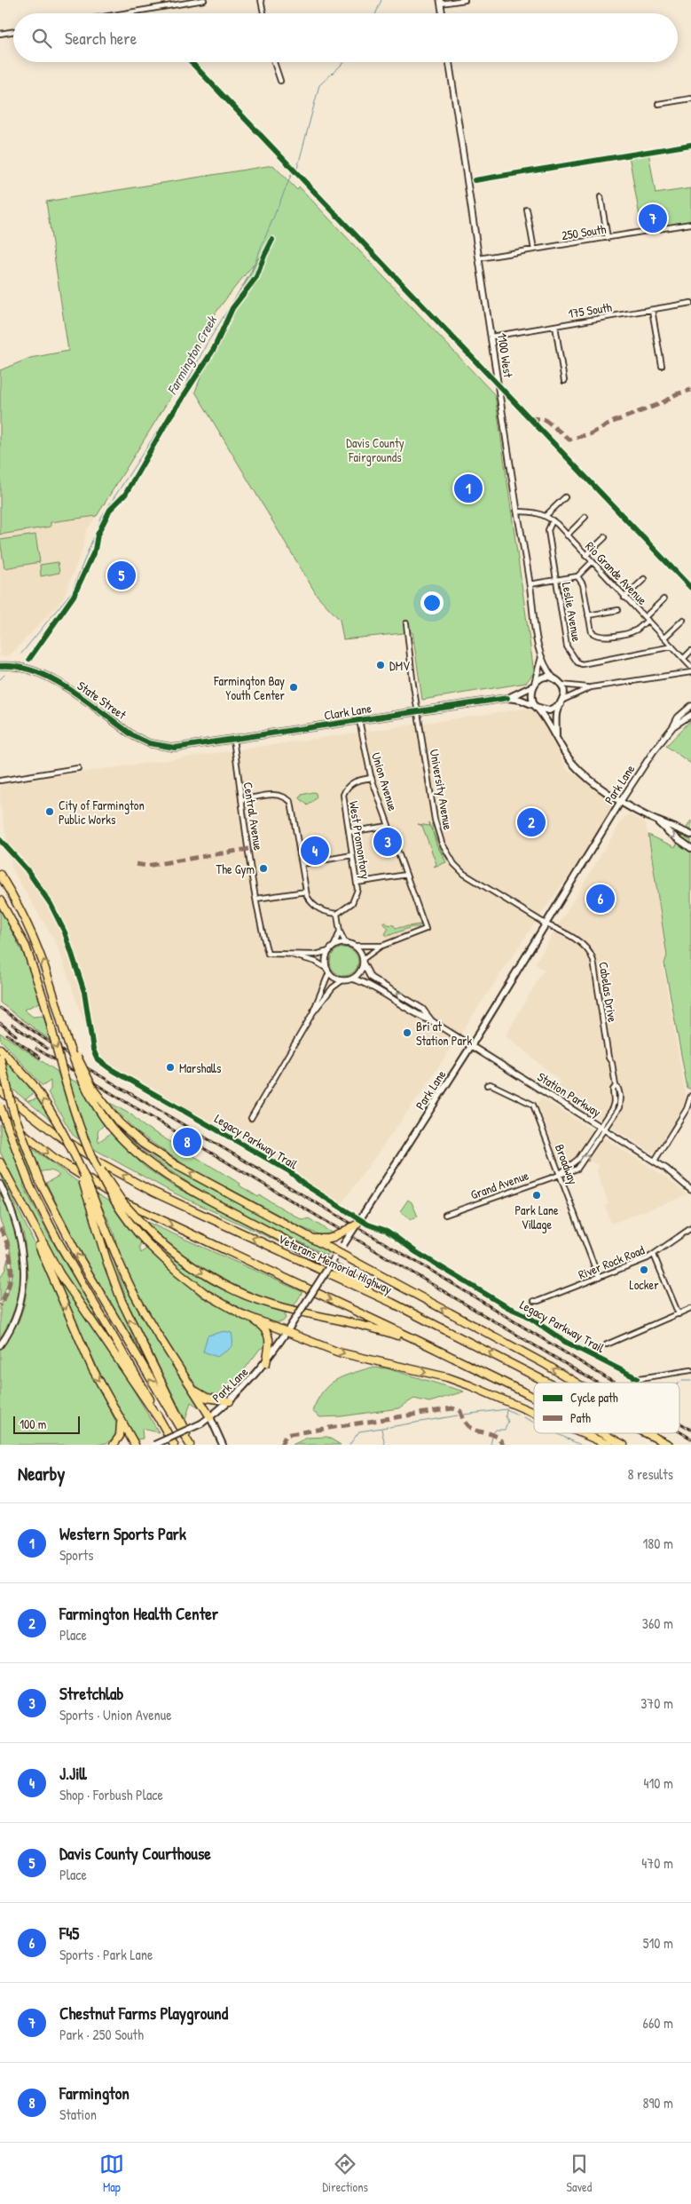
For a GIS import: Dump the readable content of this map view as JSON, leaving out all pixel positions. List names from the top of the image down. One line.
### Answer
{"streets":{"highway":["Veterans Memorial Highway"],"main road":["State Street","Clark Lane","Park Lane"],"street":["250 South","175 South","1100 West","Rio Grande Avenue","Leslie Avenue","Union Avenue","University Avenue","Central Avenue","West Promontory","Cabelas Drive","Station Parkway","Broadway","Grand Avenue","River Rock Road"],"cycle path":["Legacy Parkway Trail"]},"crossings":[["250 South","1100 West"],["175 South","1100 West"],["1100 West","Clark Lane"],["Rio Grande Avenue","Leslie Avenue"],["State Street","Clark Lane"],["Clark Lane","Union Avenue"],["Clark Lane","University Avenue"],["Clark Lane","Central Avenue"],["Union Avenue","Central Avenue"],["Union Avenue","West Promontory"],["Union Avenue","Station Parkway"],["Park Lane","University Avenue"],["Park Lane","Cabelas Drive"],["Park Lane","Station Parkway"],["University Avenue","Cabelas Drive"],["Central Avenue","Station Parkway"],["Cabelas Drive","Station Parkway"],["Cabelas Drive","Grand Avenue"],["Station Parkway","Grand Avenue"],["Broadway","Grand Avenue"],["Broadway","River Rock Road"]],"water":["Farmington Creek"],"parks":["Davis County Fairgrounds"],"places":["DMV","Farmington Bay Youth Center","City of Farmington Public Works","The Gym","Bri at Station Park","Marshalls","Park Lane Village","Locker"],"legend":["Cycle path","Path"],"scale_bar":"100 m","page":{"search":"Search here","pins":["7","1","5","2","3","4","6","8"],"scale":"100 m","heading":["Nearby","8 results"],"list":[{"mark":"1","name":"Western Sports Park","note":"Sports","value":"180 m"},{"mark":"2","name":"Farmington Health Center","note":"Place","value":"360 m"},{"mark":"3","name":"Stretchlab","note":"Sports · Union Avenue","value":"370 m"},{"mark":"4","name":"J.Jill","note":"Shop · Forbush Place","value":"410 m"},{"mark":"5","name":"Davis County Courthouse","note":"Place","value":"470 m"},{"mark":"6","name":"F45","note":"Sports · Park Lane","value":"510 m"},{"mark":"7","name":"Chestnut Farms Playground","note":"Park · 250 South","value":"660 m"},{"mark":"8","name":"Farmington","note":"Station","value":"890 m"}],"nav":["Map","Directions","Saved"]}}
